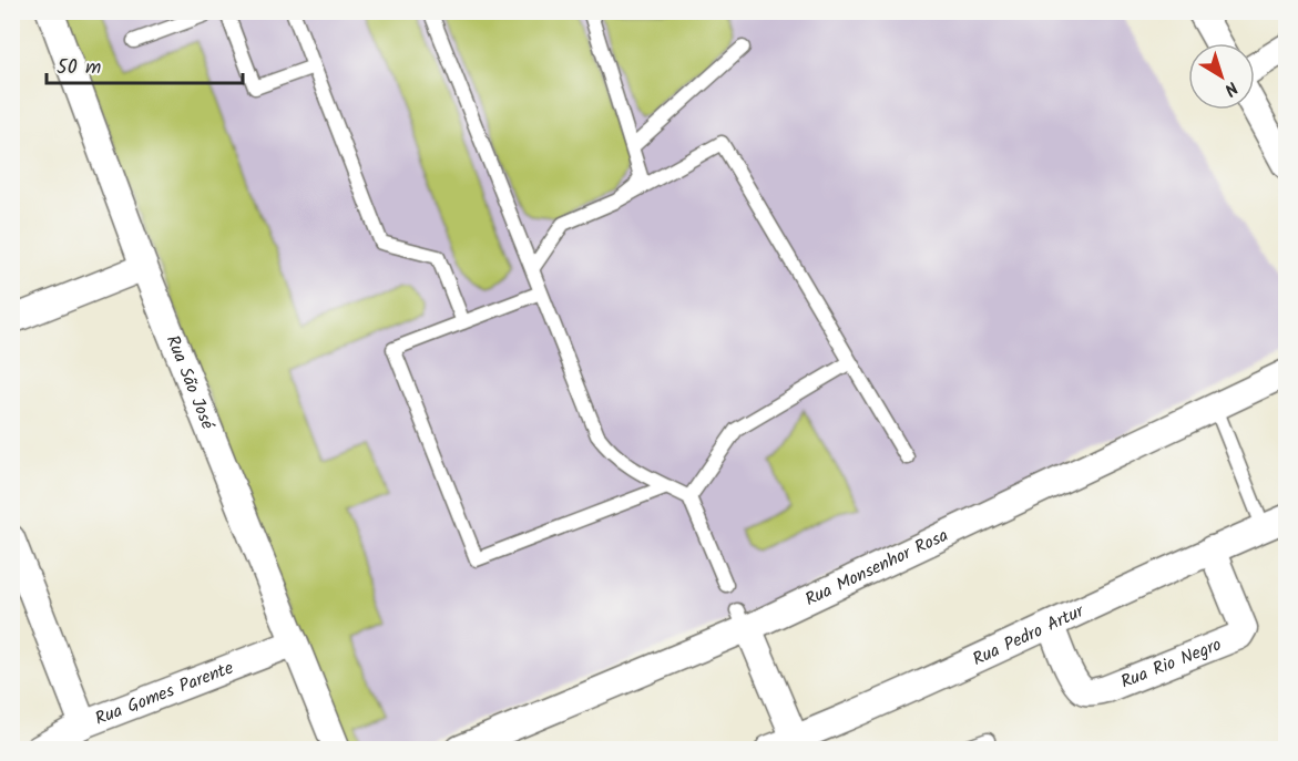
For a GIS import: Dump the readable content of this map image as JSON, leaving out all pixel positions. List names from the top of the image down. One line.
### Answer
{"streets":{"street":["Rua São José","Rua Monsenhor Rosa","Rua Pedro Artur","Rua Rio Negro","Rua Gomes Parente"]},"crossings":[["Rua São José","Rua Gomes Parente"],["Rua Pedro Artur","Rua Rio Negro"]],"scale_bar":"50 m","north":"bottom right"}
